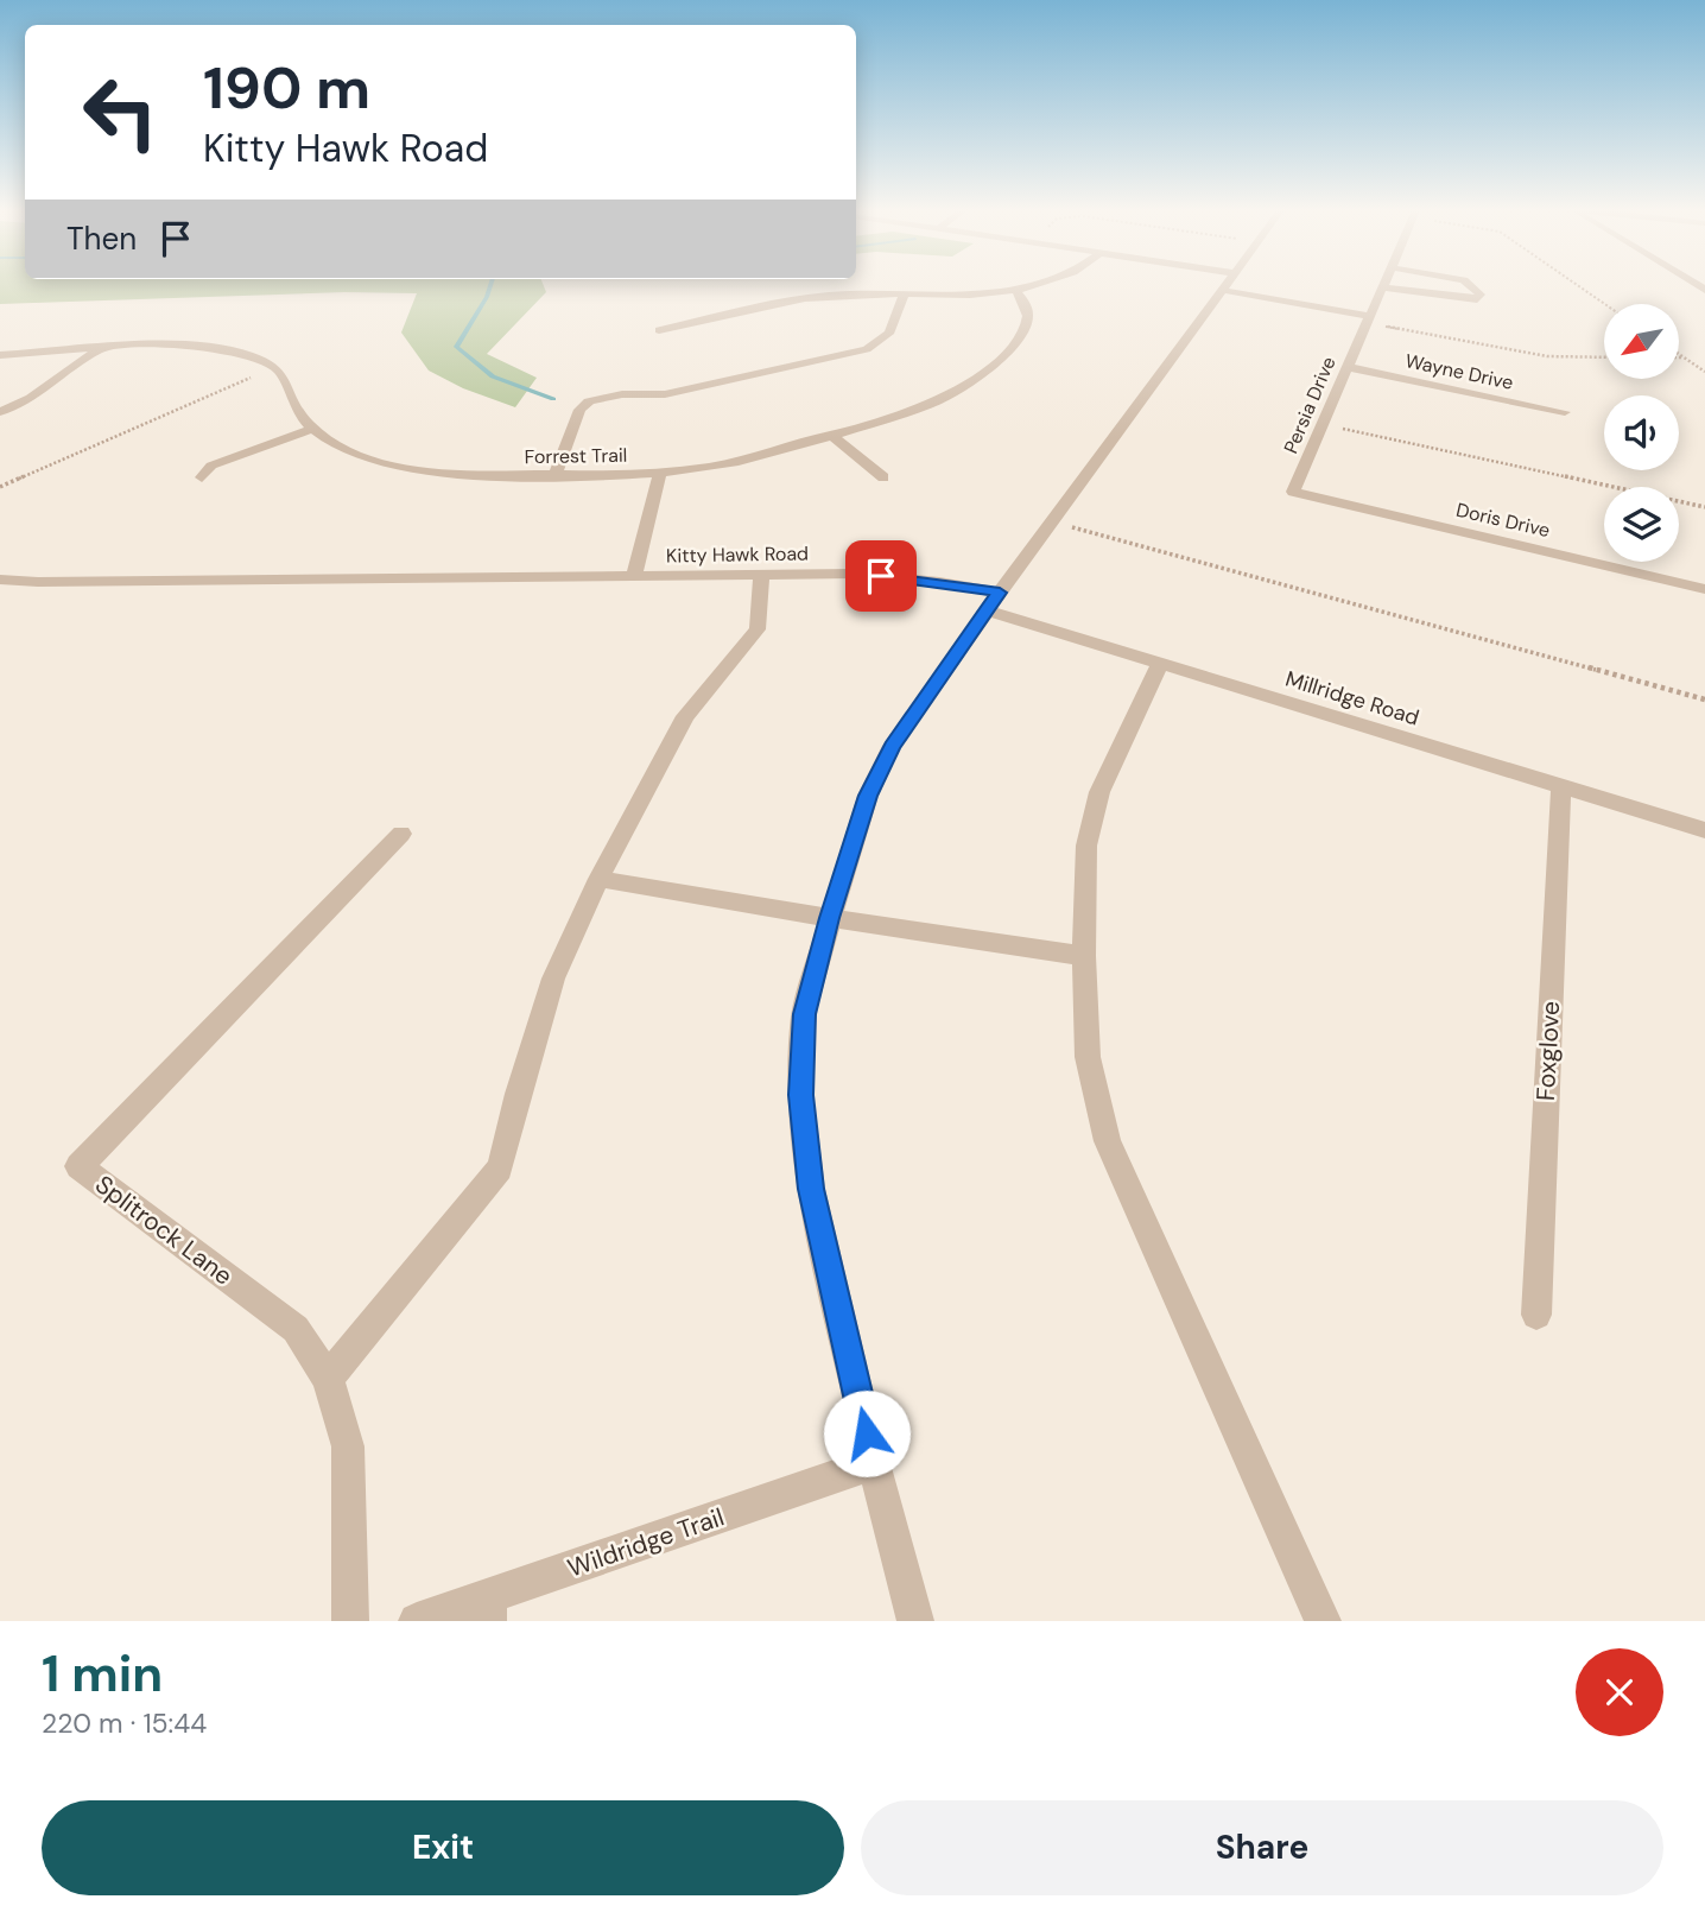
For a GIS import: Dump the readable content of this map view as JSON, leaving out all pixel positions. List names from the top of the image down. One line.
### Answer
{"streets":{"street":["Wayne Drive","Persia Drive","Forrest Trail","Doris Drive","Kitty Hawk Road","Millridge Road","Foxglove","Splitrock Lane","Wildridge Trail"]},"crossings":[["Wayne Drive","Persia Drive"],["Persia Drive","Doris Drive"],["Kitty Hawk Road","Millridge Road"],["Millridge Road","Foxglove"]],"north":"bottom left","page":{"turn":["190 m","Kitty Hawk Road"],"then":"Then","heading":["1 min","220 m · 15:44"],"buttons":["Exit","Share"]}}
